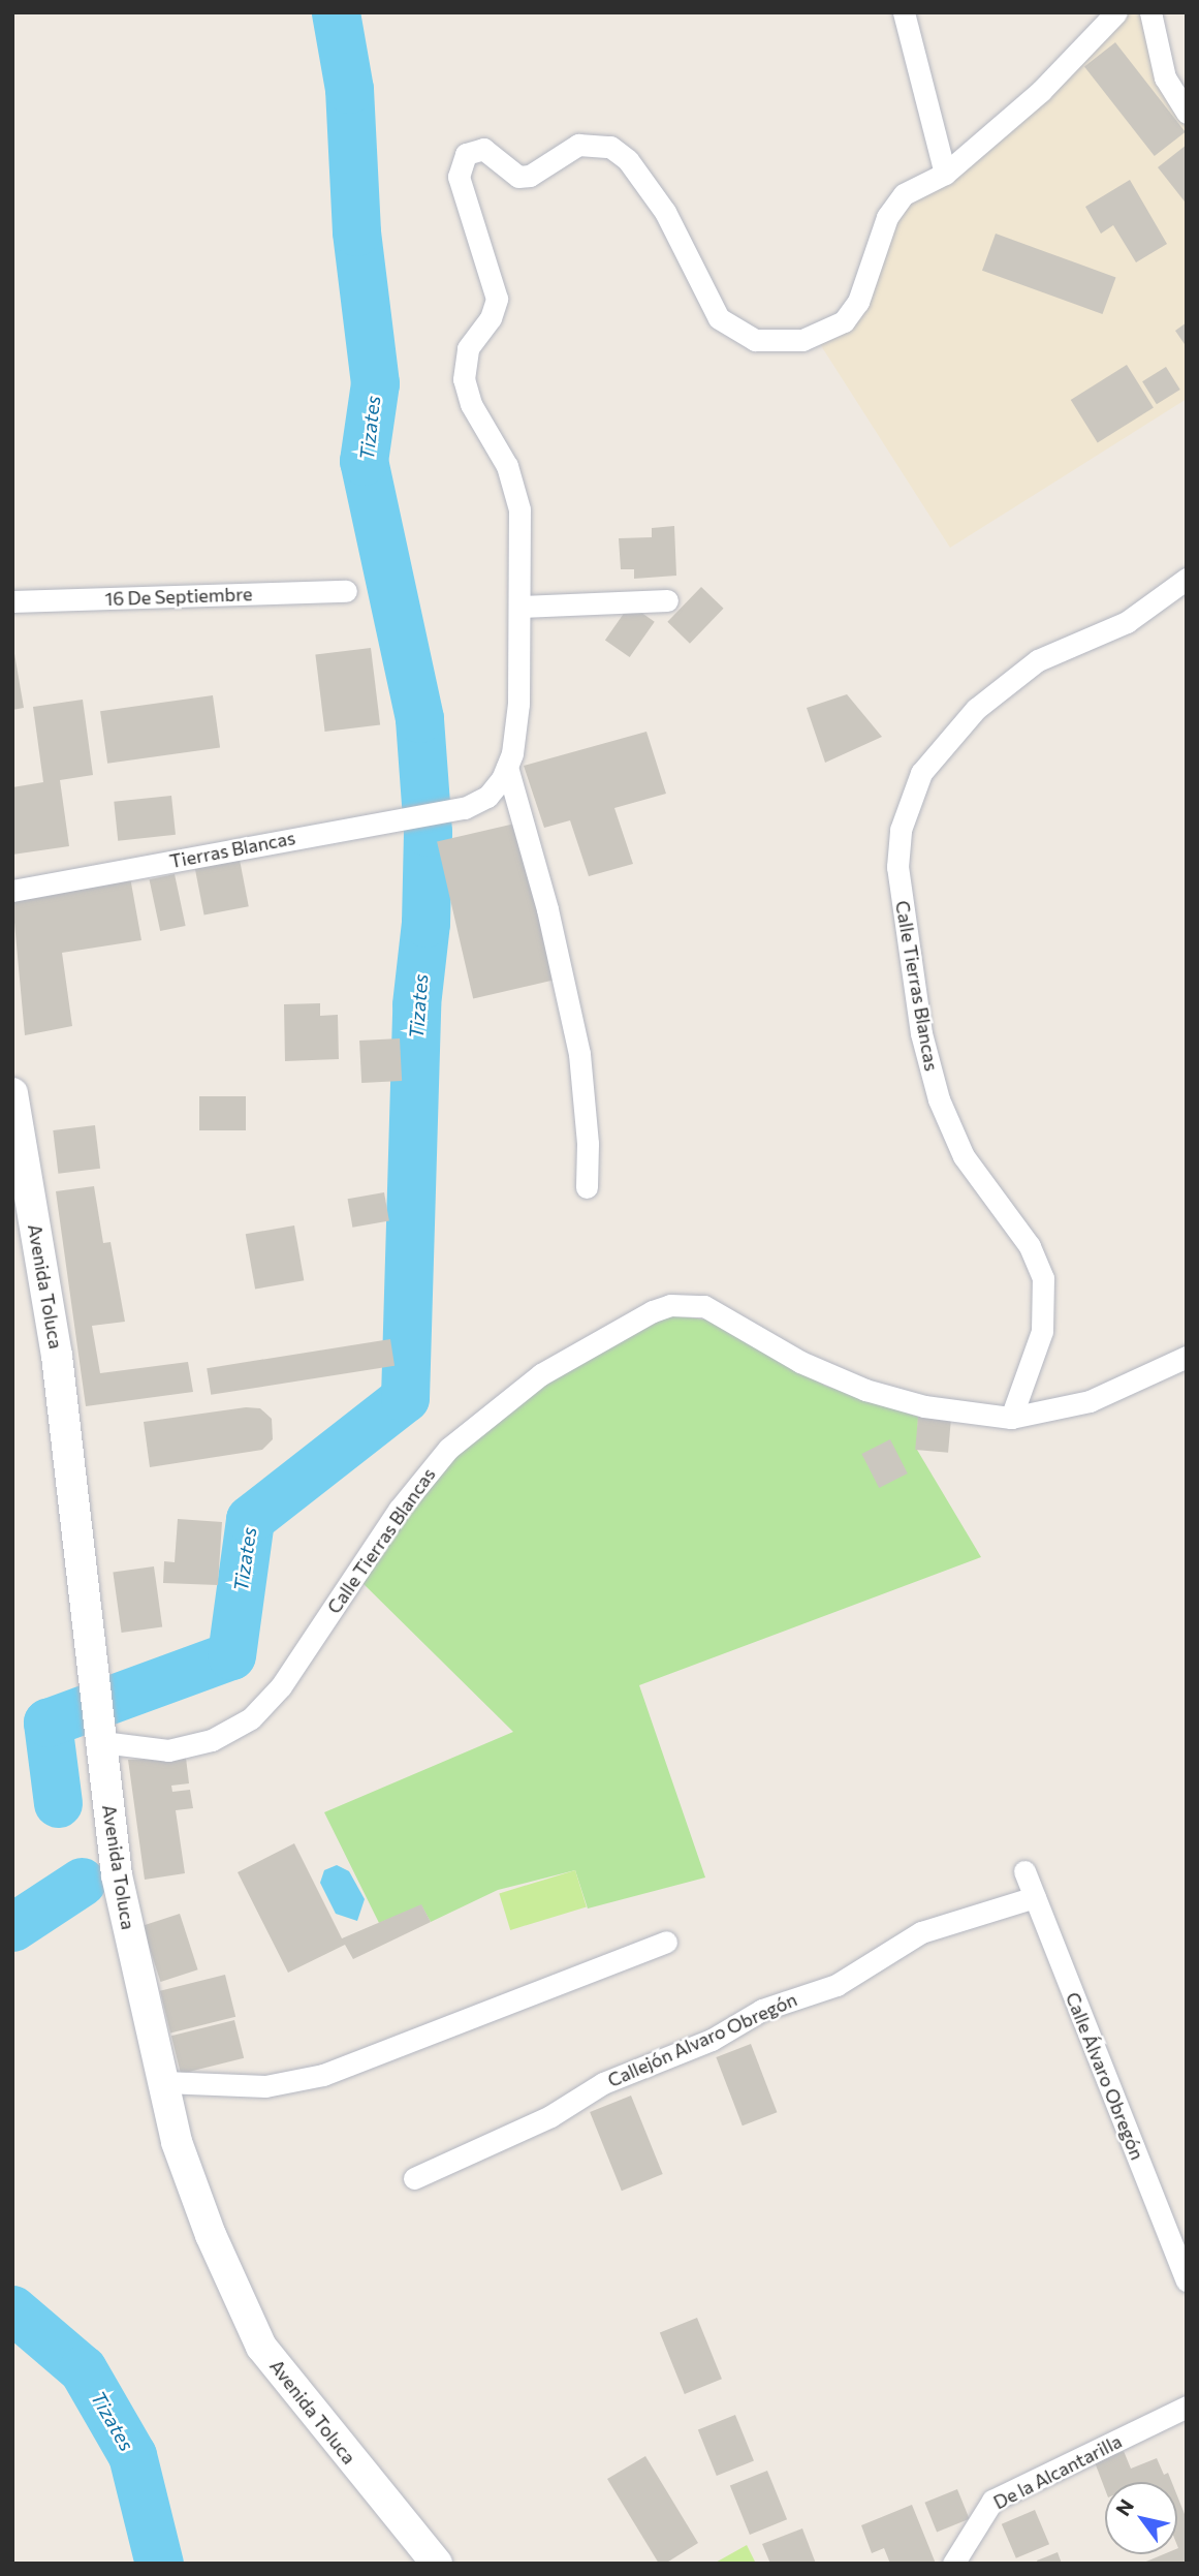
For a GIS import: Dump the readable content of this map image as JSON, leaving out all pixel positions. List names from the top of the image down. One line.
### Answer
{"streets":{"street":["16 De Septiembre","Tierras Blancas","Calle Tierras Blancas","Avenida Toluca","Callejón Alvaro Obregón","Calle Álvaro Obregón","De la Alcantarilla"]},"crossings":[["Calle Tierras Blancas","Avenida Toluca"],["Callejón Alvaro Obregón","Calle Álvaro Obregón"]],"water":["Tizates"],"north":"top left"}
